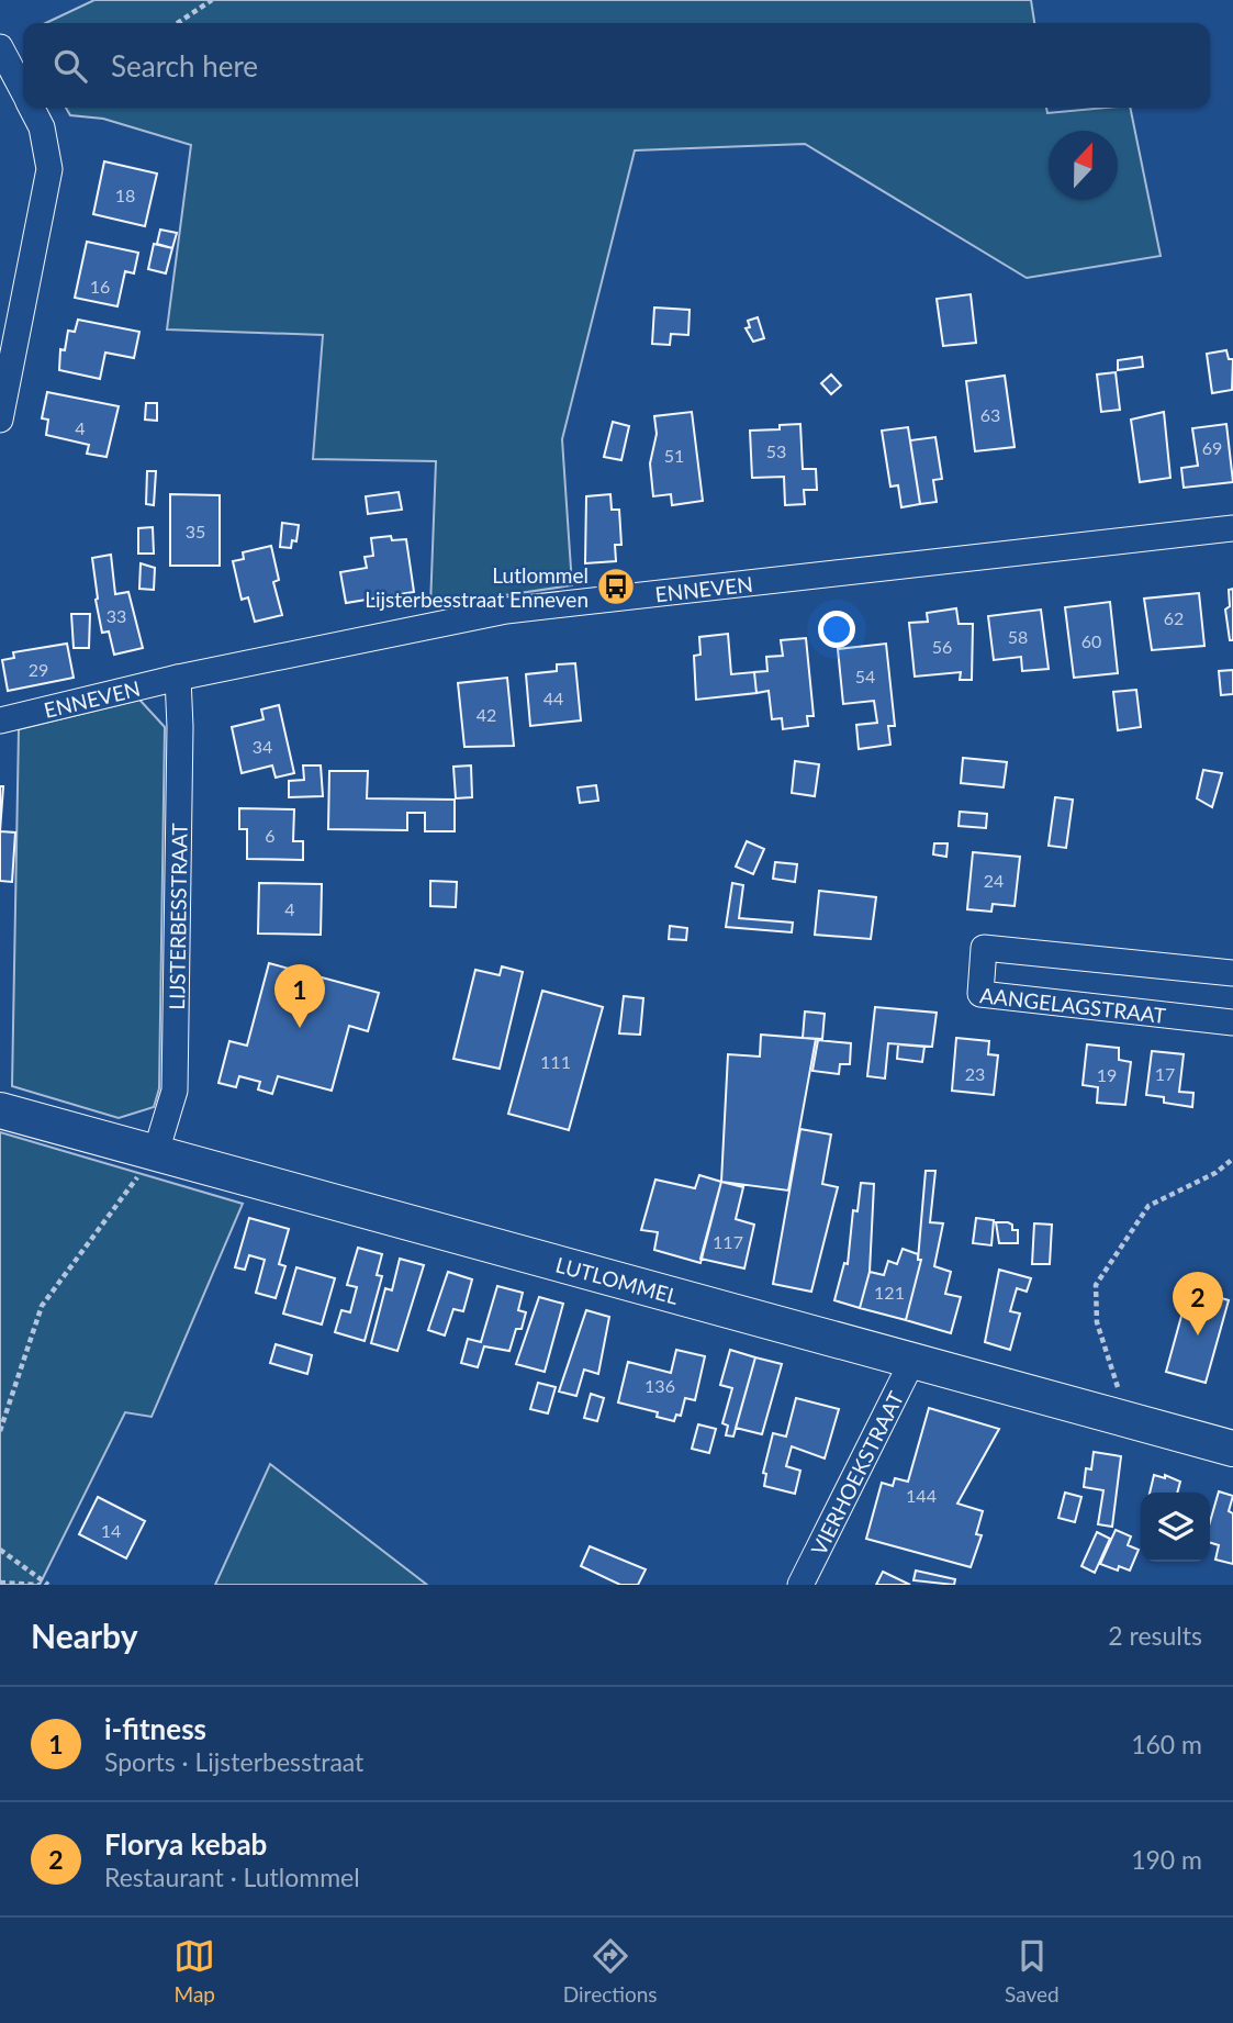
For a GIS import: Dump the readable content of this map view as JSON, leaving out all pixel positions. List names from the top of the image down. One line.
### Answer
{"streets":{"main road":["LUTLOMMEL"],"street":["ENNEVEN","LIJSTERBESSTRAAT","AANGELAGSTRAAT","VIERHOEKSTRAAT"]},"crossings":[["ENNEVEN","LIJSTERBESSTRAAT"],["LIJSTERBESSTRAAT","LUTLOMMEL"],["LUTLOMMEL","VIERHOEKSTRAAT"]],"places":{"bus stop":["Lutlommel Lijsterbesstraat Enneven"]},"house_numbers":["18","16","63","4","69","53","51","35","33","62","58","60","56","29","54","44","42","34","6","24","4","111","23","17","19","117","121","136","144","14"],"north":"top","page":{"search":"Search here","pins":["1","2"],"heading":["Nearby","2 results"],"list":[{"mark":"1","name":"i-fitness","note":"Sports · Lijsterbesstraat","value":"160 m"},{"mark":"2","name":"Florya kebab","note":"Restaurant · Lutlommel","value":"190 m"}],"nav":["Map","Directions","Saved"]}}
